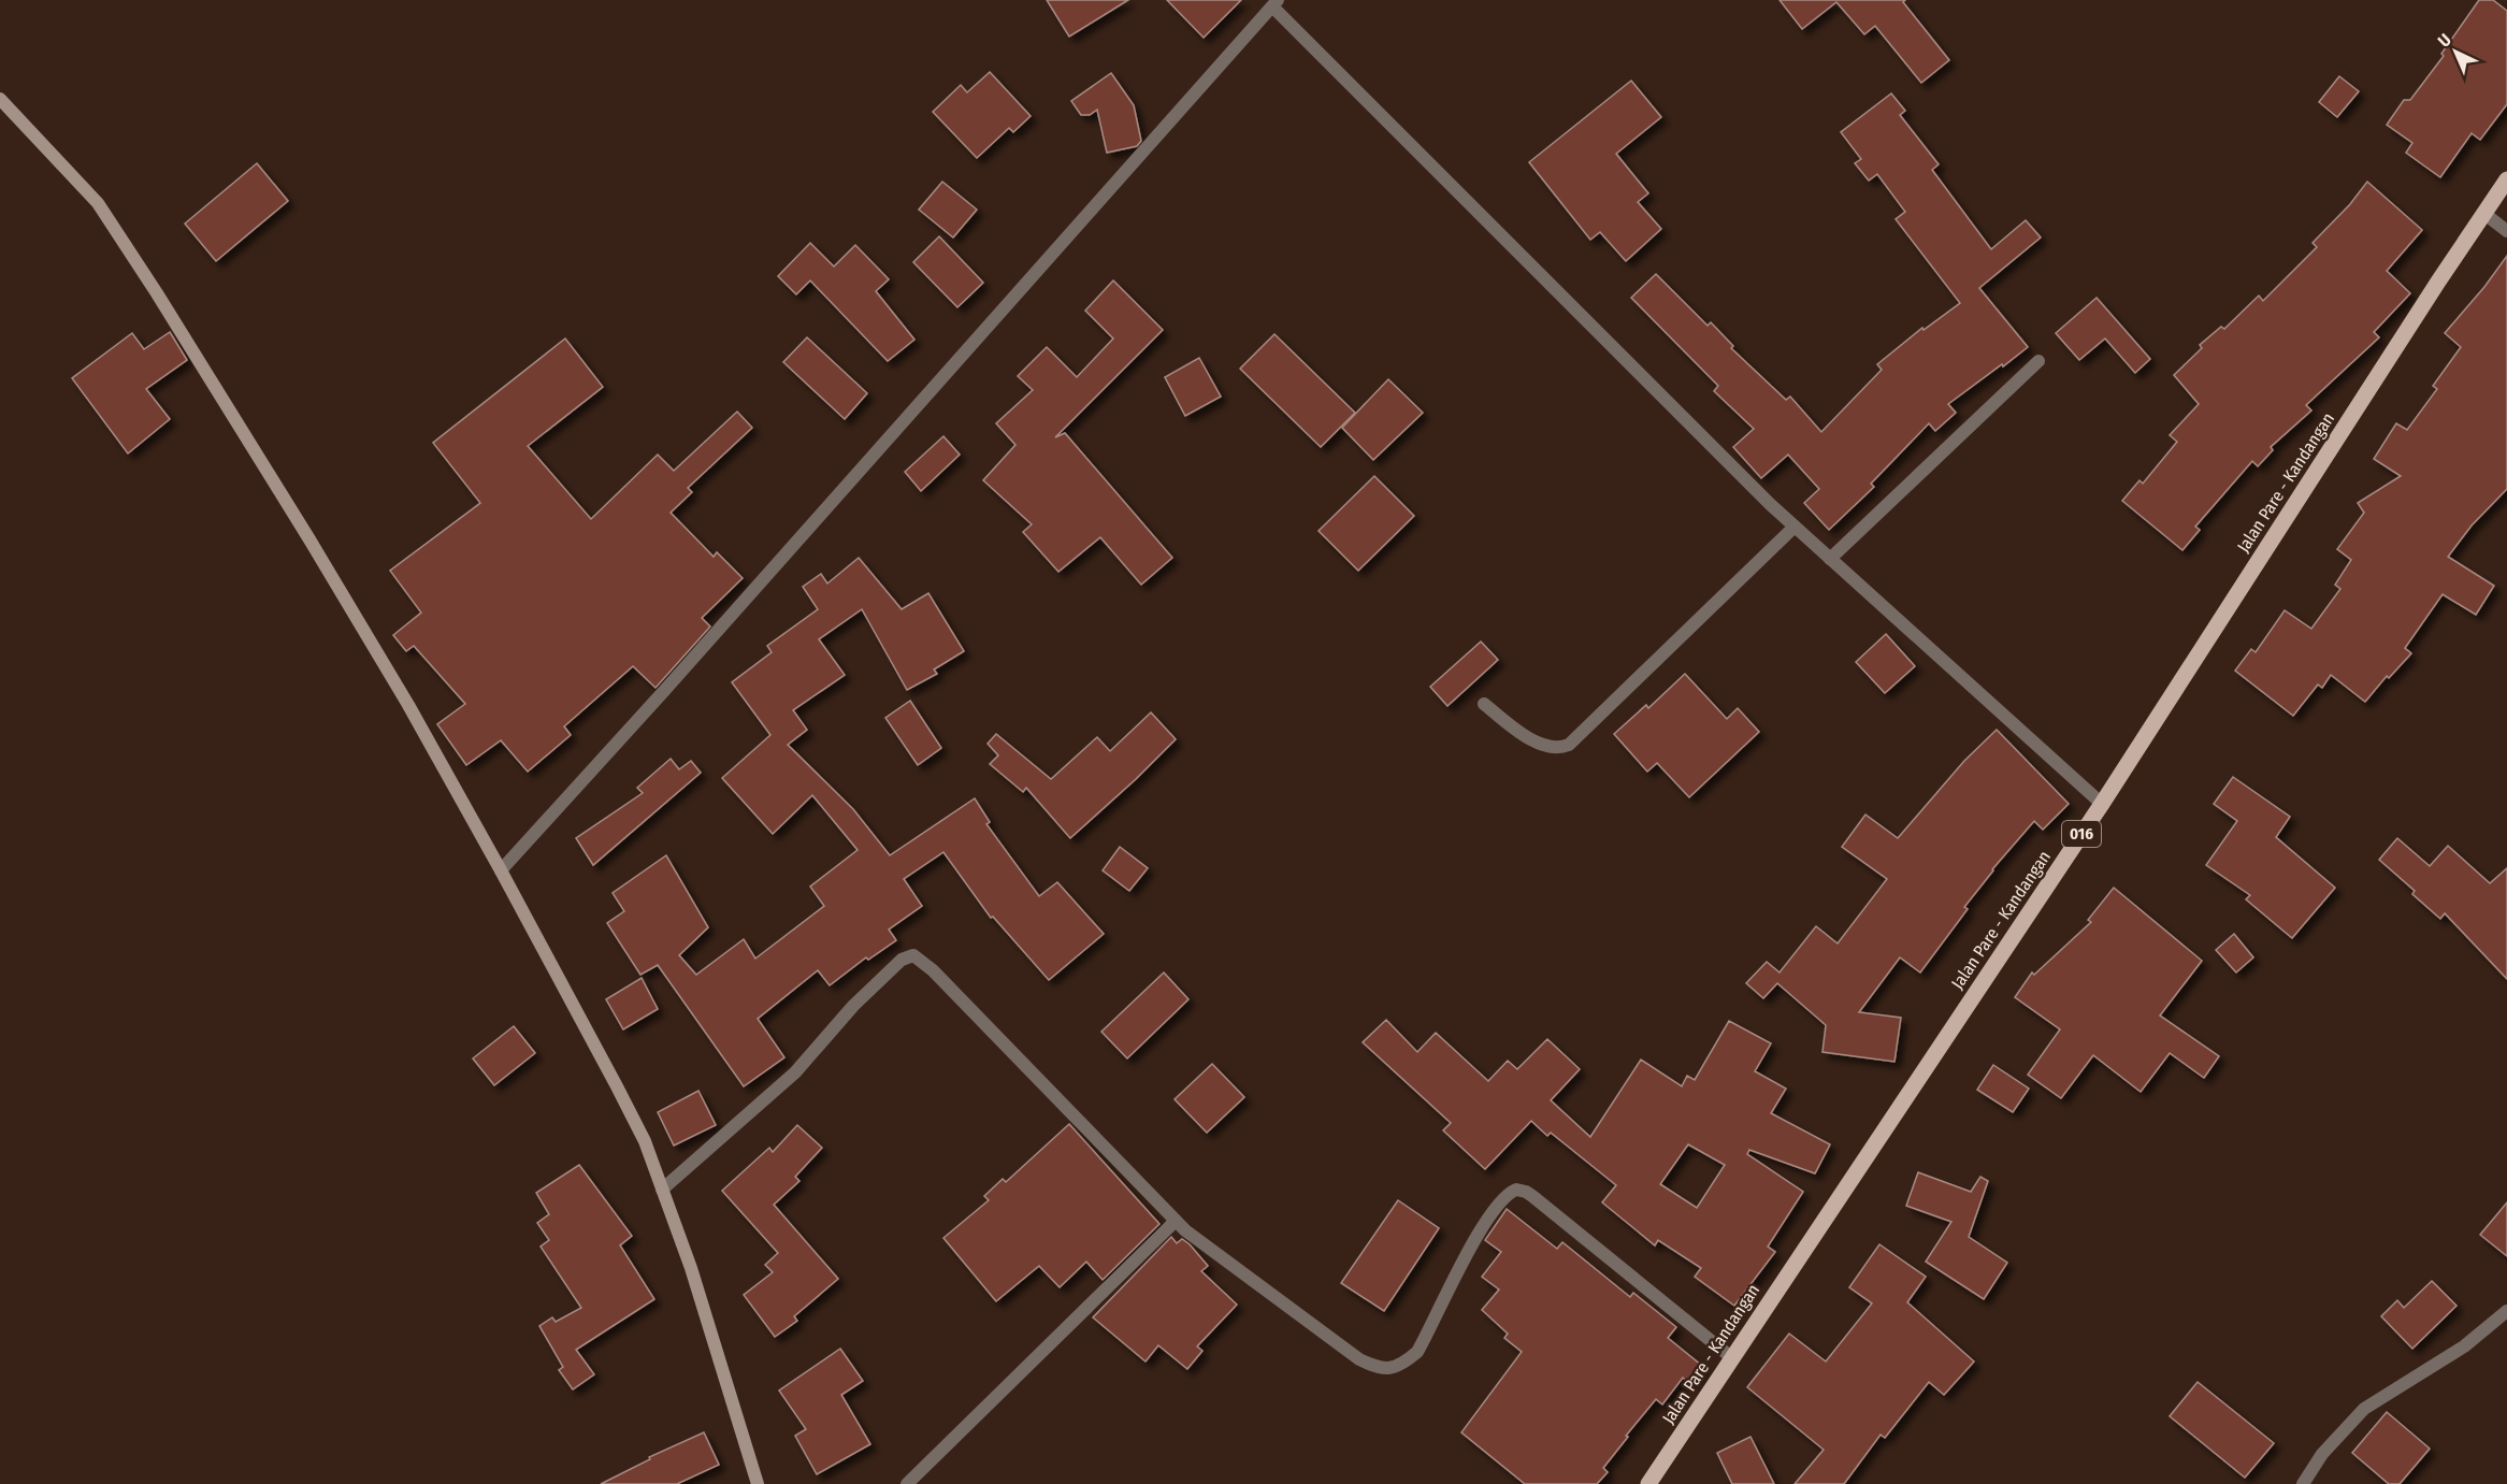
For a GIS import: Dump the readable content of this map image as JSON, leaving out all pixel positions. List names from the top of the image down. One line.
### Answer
{"streets":{"main road":["Jalan Pare - Kandangan","016"]},"north":"top left"}
